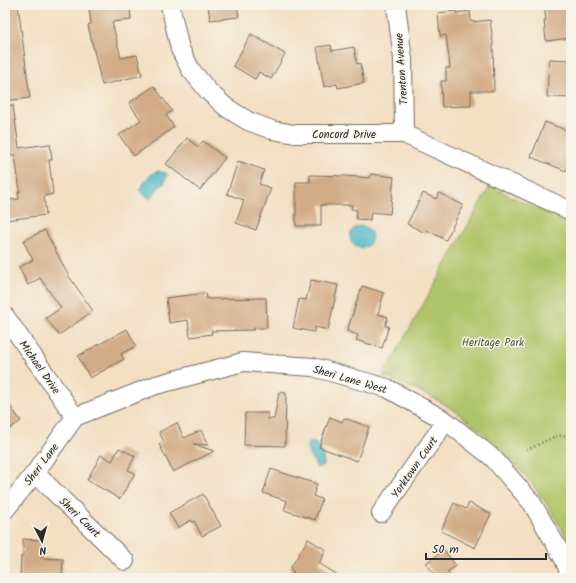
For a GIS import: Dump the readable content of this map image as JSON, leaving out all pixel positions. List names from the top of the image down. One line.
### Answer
{"streets":{"street":["Trenton Avenue","Concord Drive","Michael Drive","Sheri Lane West","Sheri Lane","Yorktown Court","Sheri Court"]},"crossings":[["Trenton Avenue","Concord Drive"],["Michael Drive","Sheri Lane West"],["Michael Drive","Sheri Lane"],["Sheri Lane West","Sheri Lane"],["Sheri Lane West","Yorktown Court"],["Sheri Lane","Sheri Court"]],"parks":["Heritage Park"],"scale_bar":"50 m","north":"bottom"}
